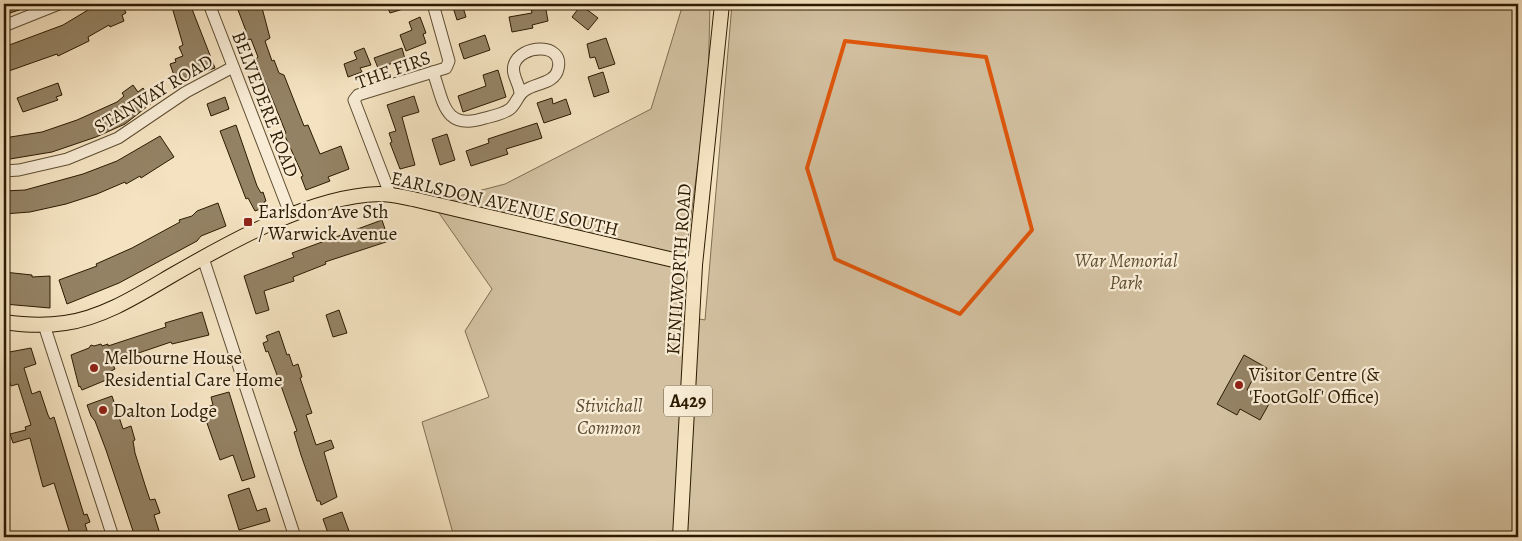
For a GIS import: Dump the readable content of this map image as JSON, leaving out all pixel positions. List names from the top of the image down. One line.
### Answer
{"streets":{"main road":["EARLSDON AVENUE SOUTH","KENILWORTH ROAD","A429"],"street":["THE FIRS","STANWAY ROAD","BELVEDERE ROAD"]},"crossings":[["THE FIRS","EARLSDON AVENUE SOUTH"],["STANWAY ROAD","BELVEDERE ROAD"],["BELVEDERE ROAD","EARLSDON AVENUE SOUTH"],["EARLSDON AVENUE SOUTH","KENILWORTH ROAD"]],"parks":["War Memorial Park","Stivichall Common"],"places":{"transit":["Earlsdon Ave Sth / Warwick Avenue"],"other":["Melbourne House Residential Care Home","Visitor Centre (& 'FootGolf' Office)","Dalton Lodge"]}}
